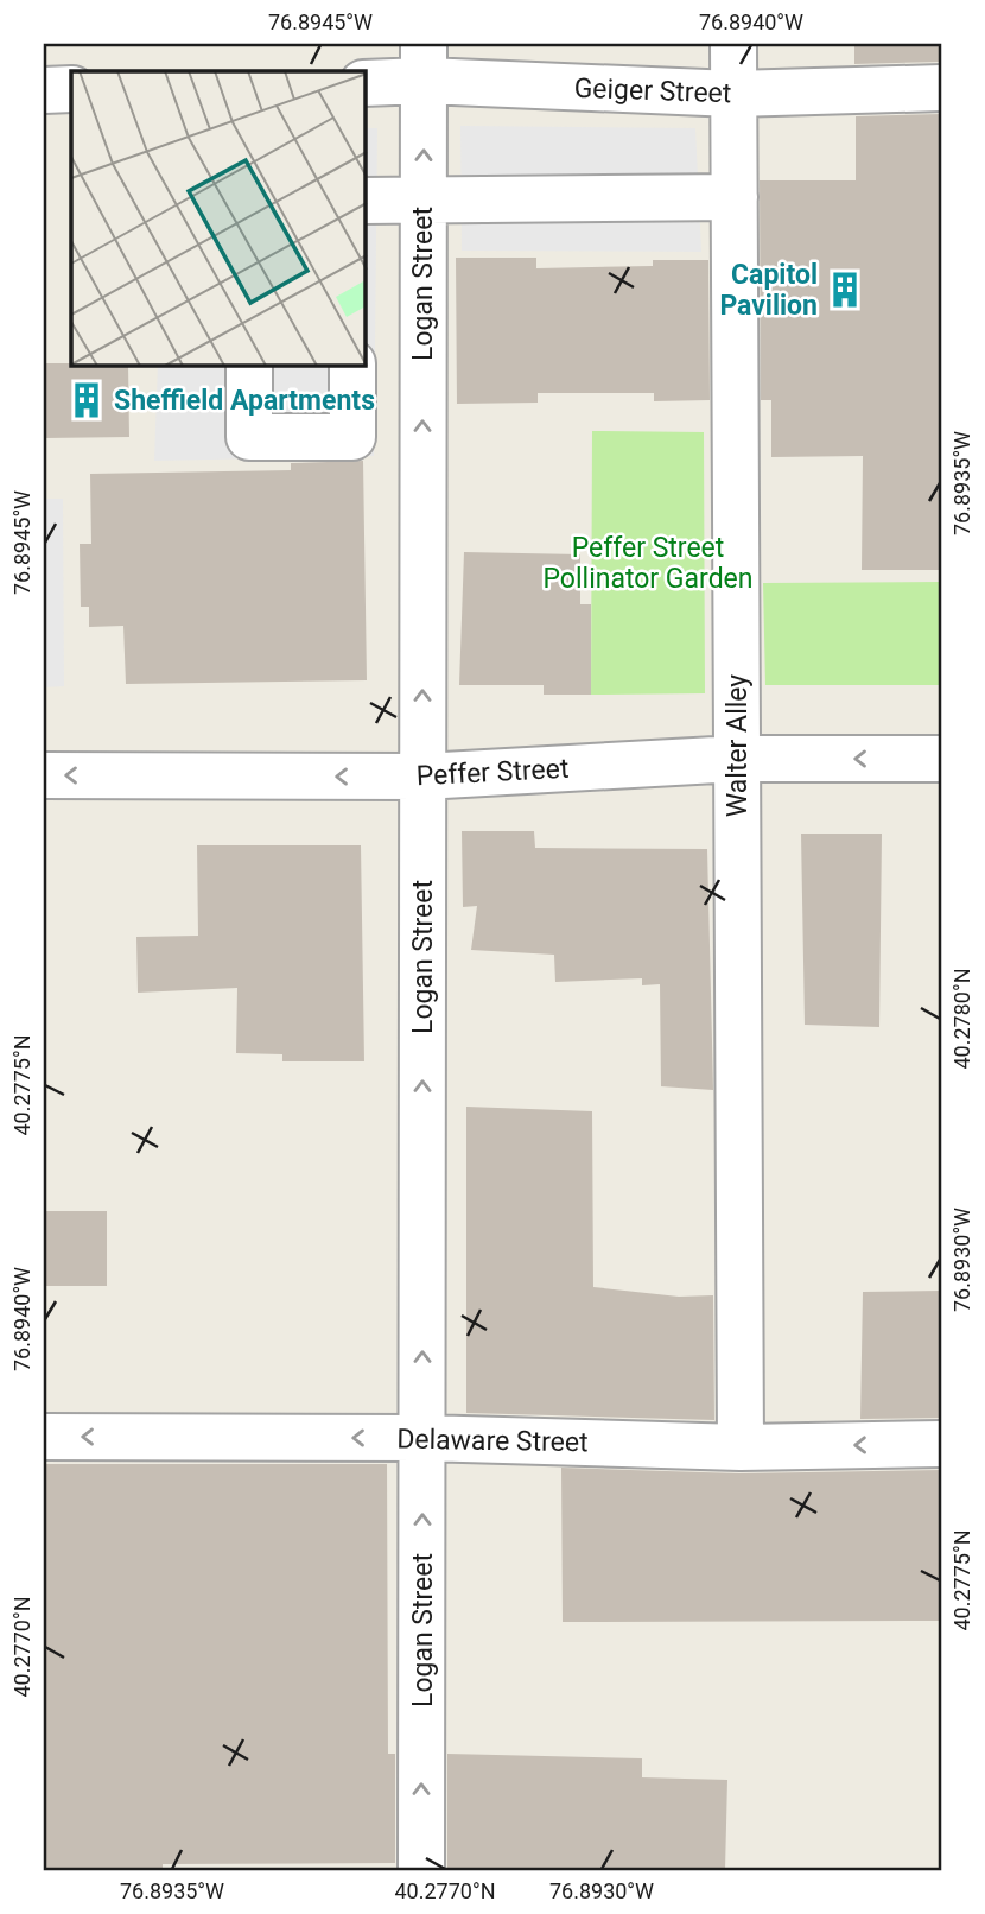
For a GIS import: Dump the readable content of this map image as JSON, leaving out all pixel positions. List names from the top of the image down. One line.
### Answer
{"streets":{"street":["Geiger Street","Logan Street","Walter Alley","Peffer Street","Delaware Street"]},"crossings":[["Geiger Street","Logan Street"],["Geiger Street","Walter Alley"],["Logan Street","Peffer Street"],["Logan Street","Delaware Street"],["Walter Alley","Peffer Street"],["Walter Alley","Delaware Street"]],"one_way":["Logan Street","Peffer Street","Delaware Street"],"parks":["Peffer Street Pollinator Garden"],"places":{"building":["Capitol Pavilion","Sheffield Apartments"]},"coordinates":["76.8945°W","76.8940°W","76.8935°W","40.2780°N","40.2775°N","76.8930°W","40.2770°N"]}
